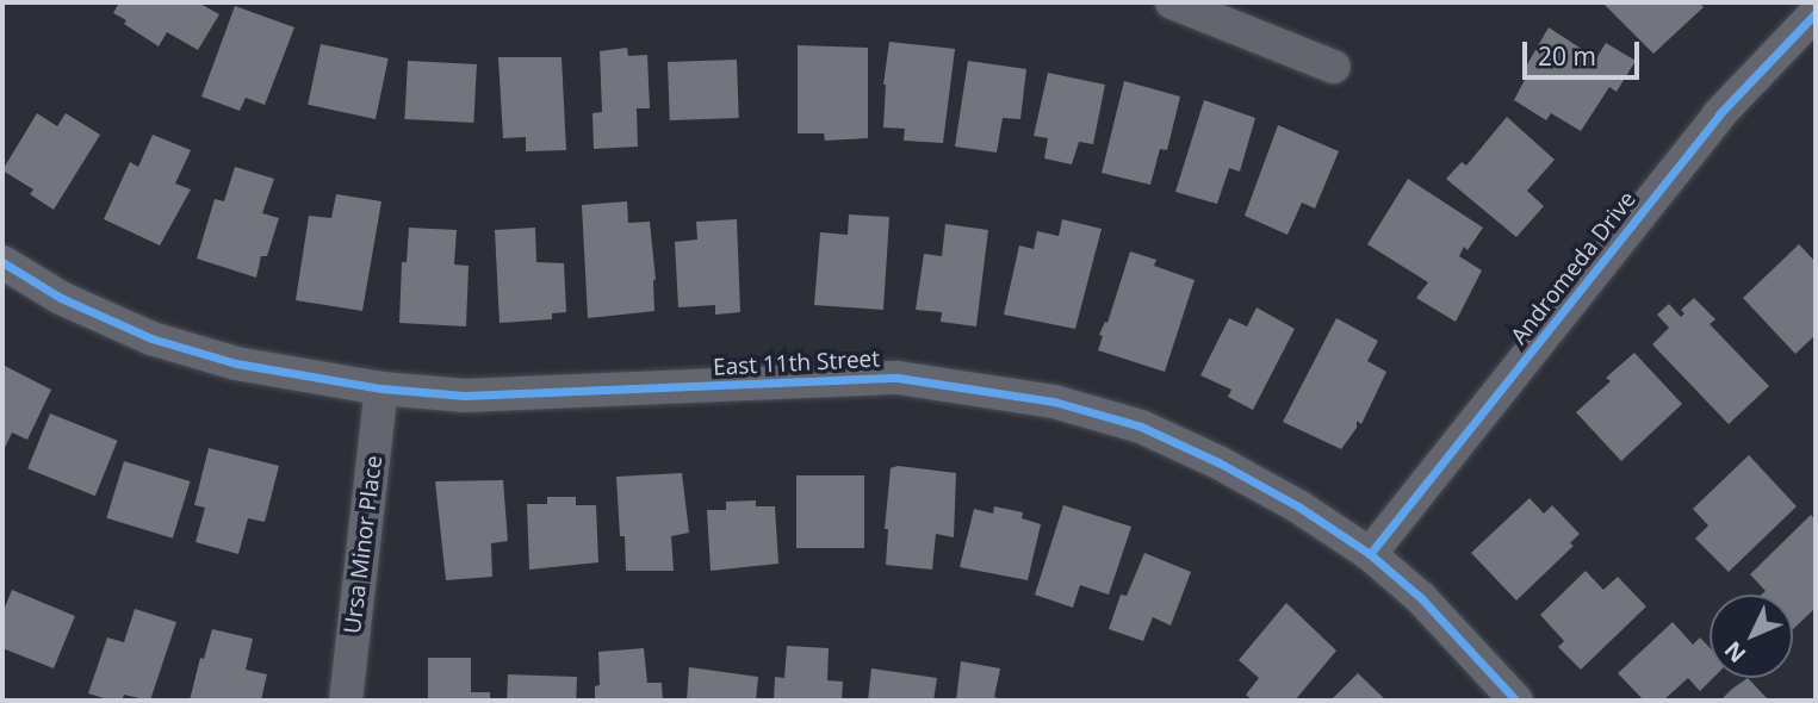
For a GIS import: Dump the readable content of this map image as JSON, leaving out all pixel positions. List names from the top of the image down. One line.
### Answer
{"streets":{"street":["Andromeda Drive","East 11th Street","Ursa Minor Place"]},"crossings":[["Andromeda Drive","East 11th Street"],["East 11th Street","Ursa Minor Place"]],"scale_bar":"20 m","north":"bottom left"}
